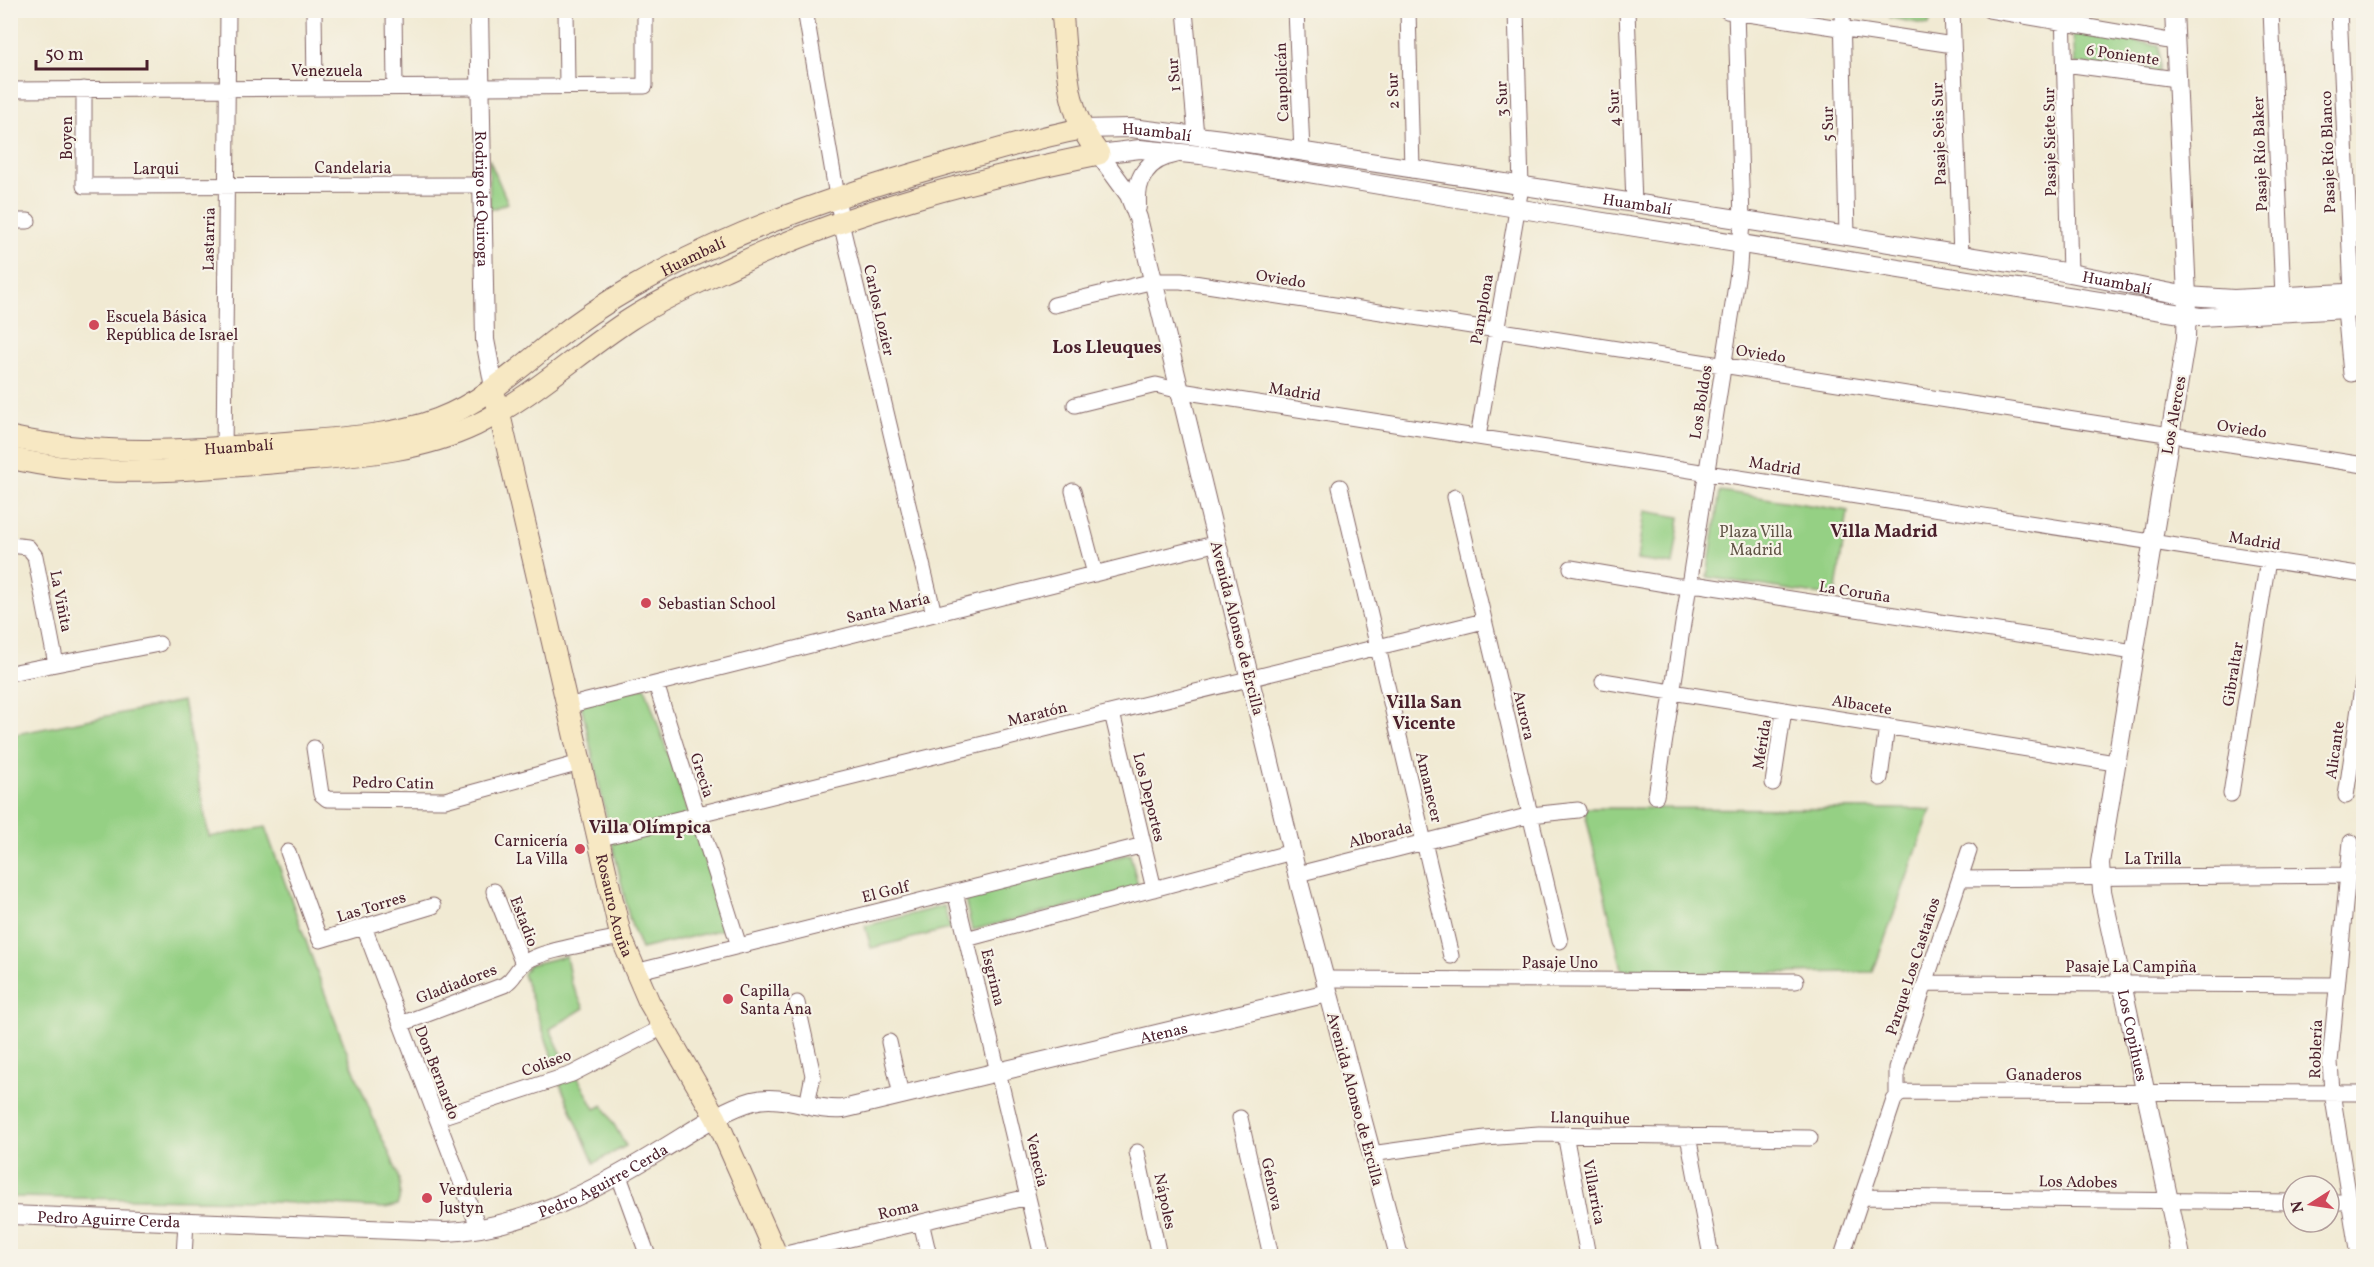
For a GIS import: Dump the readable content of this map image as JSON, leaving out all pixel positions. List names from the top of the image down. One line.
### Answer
{"streets":{"main road":["Huambalí","Avenida Alonso de Ercilla","Rosauro Acuña"],"street":["6 Poniente","Venezuela","1 Sur","Caupolicán","2 Sur","3 Sur","4 Sur","5 Sur","Pasaje Seis Sur","Boyen","Pasaje Siete Sur","Pasaje Río Blanco","Pasaje Río Baker","Candelaria","Larqui","Rodrigo de Quiroga","Lastarria","Oviedo","Pamplona","Carlos Lozier","Madrid","Los Boldos","Los Alerces","La Coruña","La Viñita","Santa María","Gibraltar","Albacete","Maratón","Aurora","Mérida","Alicante","Grecia","Pedro Catin","Amanecer","Los Deportes","Alborada","La Trilla","El Golf","Las Torres","Estadio","Pasaje Uno","Parque Los Castaños","Pasaje La Campiña","Esgrima","Gladiadores","Atenas","Los Copihues","Roblería","Coliseo","Don Bernardo","Ganaderos","Llanquihue","Venecia","Pedro Aguirre Cerda","Los Adobes","Génova","Villarrica","Nápoles","Roma"]},"crossings":[["6 Poniente","Pasaje Siete Sur"],["6 Poniente","Los Alerces"],["Venezuela","Boyen"],["Venezuela","Rodrigo de Quiroga"],["Venezuela","Lastarria"],["1 Sur","Huambalí"],["Caupolicán","Huambalí"],["2 Sur","Huambalí"],["3 Sur","Huambalí"],["3 Sur","Pamplona"],["4 Sur","Huambalí"],["5 Sur","Huambalí"],["Huambalí","Pasaje Seis Sur"],["Huambalí","Pasaje Siete Sur"],["Huambalí","Pasaje Río Blanco"],["Huambalí","Pasaje Río Baker"],["Huambalí","Rodrigo de Quiroga"],["Huambalí","Lastarria"],["Huambalí","Pamplona"],["Huambalí","Carlos Lozier"],["Huambalí","Los Boldos"],["Huambalí","Los Alerces"],["Huambalí","Avenida Alonso de Ercilla"],["Huambalí","Rosauro Acuña"],["Boyen","Larqui"],["Candelaria","Larqui"],["Candelaria","Rodrigo de Quiroga"],["Candelaria","Lastarria"],["Larqui","Lastarria"],["Rodrigo de Quiroga","Rosauro Acuña"],["Oviedo","Pamplona"],["Oviedo","Los Boldos"],["Oviedo","Los Alerces"],["Oviedo","Avenida Alonso de Ercilla"],["Pamplona","Madrid"],["Carlos Lozier","Santa María"],["Madrid","Los Boldos"],["Madrid","Los Alerces"],["Madrid","Avenida Alonso de Ercilla"],["Madrid","Gibraltar"],["Los Boldos","La Coruña"],["Los Boldos","Albacete"],["Los Alerces","La Coruña"],["Los Alerces","Albacete"],["Los Alerces","Los Copihues"],["Santa María","Avenida Alonso de Ercilla"],["Santa María","Grecia"],["Santa María","Rosauro Acuña"],["Avenida Alonso de Ercilla","Maratón"],["Avenida Alonso de Ercilla","Alborada"],["Avenida Alonso de Ercilla","Pasaje Uno"],["Avenida Alonso de Ercilla","Atenas"],["Avenida Alonso de Ercilla","Llanquihue"],["Albacete","Mérida"],["Maratón","Aurora"],["Maratón","Grecia"],["Maratón","Amanecer"],["Maratón","Los Deportes"],["Maratón","Rosauro Acuña"],["Aurora","Alborada"],["Grecia","El Golf"],["Pedro Catin","Rosauro Acuña"],["Amanecer","Alborada"],["Los Deportes","El Golf"],["La Trilla","Parque Los Castaños"],["La Trilla","Los Copihues"],["La Trilla","Roblería"],["El Golf","Rosauro Acuña"],["El Golf","Esgrima"],["Rosauro Acuña","Gladiadores"],["Rosauro Acuña","Coliseo"],["Rosauro Acuña","Pedro Aguirre Cerda"],["Rosauro Acuña","Roma"],["Las Torres","Don Bernardo"],["Estadio","Gladiadores"],["Pasaje Uno","Atenas"],["Parque Los Castaños","Pasaje La Campiña"],["Parque Los Castaños","Ganaderos"],["Pasaje La Campiña","Los Copihues"],["Pasaje La Campiña","Roblería"],["Esgrima","Atenas"],["Esgrima","Venecia"],["Esgrima","Pedro Aguirre Cerda"],["Gladiadores","Don Bernardo"],["Atenas","Venecia"],["Atenas","Pedro Aguirre Cerda"],["Los Copihues","Ganaderos"],["Los Copihues","Los Adobes"],["Roblería","Ganaderos"],["Coliseo","Don Bernardo"],["Don Bernardo","Pedro Aguirre Cerda"],["Llanquihue","Villarrica"],["Venecia","Pedro Aguirre Cerda"],["Venecia","Roma"]],"districts":["Los Lleuques","Villa Madrid","Villa San Vicente","Villa Olímpica"],"parks":["Plaza Villa Madrid"],"places":["Escuela Básica República de Israel","Sebastian School","Carnicería La Villa","Capilla Santa Ana","Verduleria Justyn"],"scale_bar":"50 m","north":"left"}
